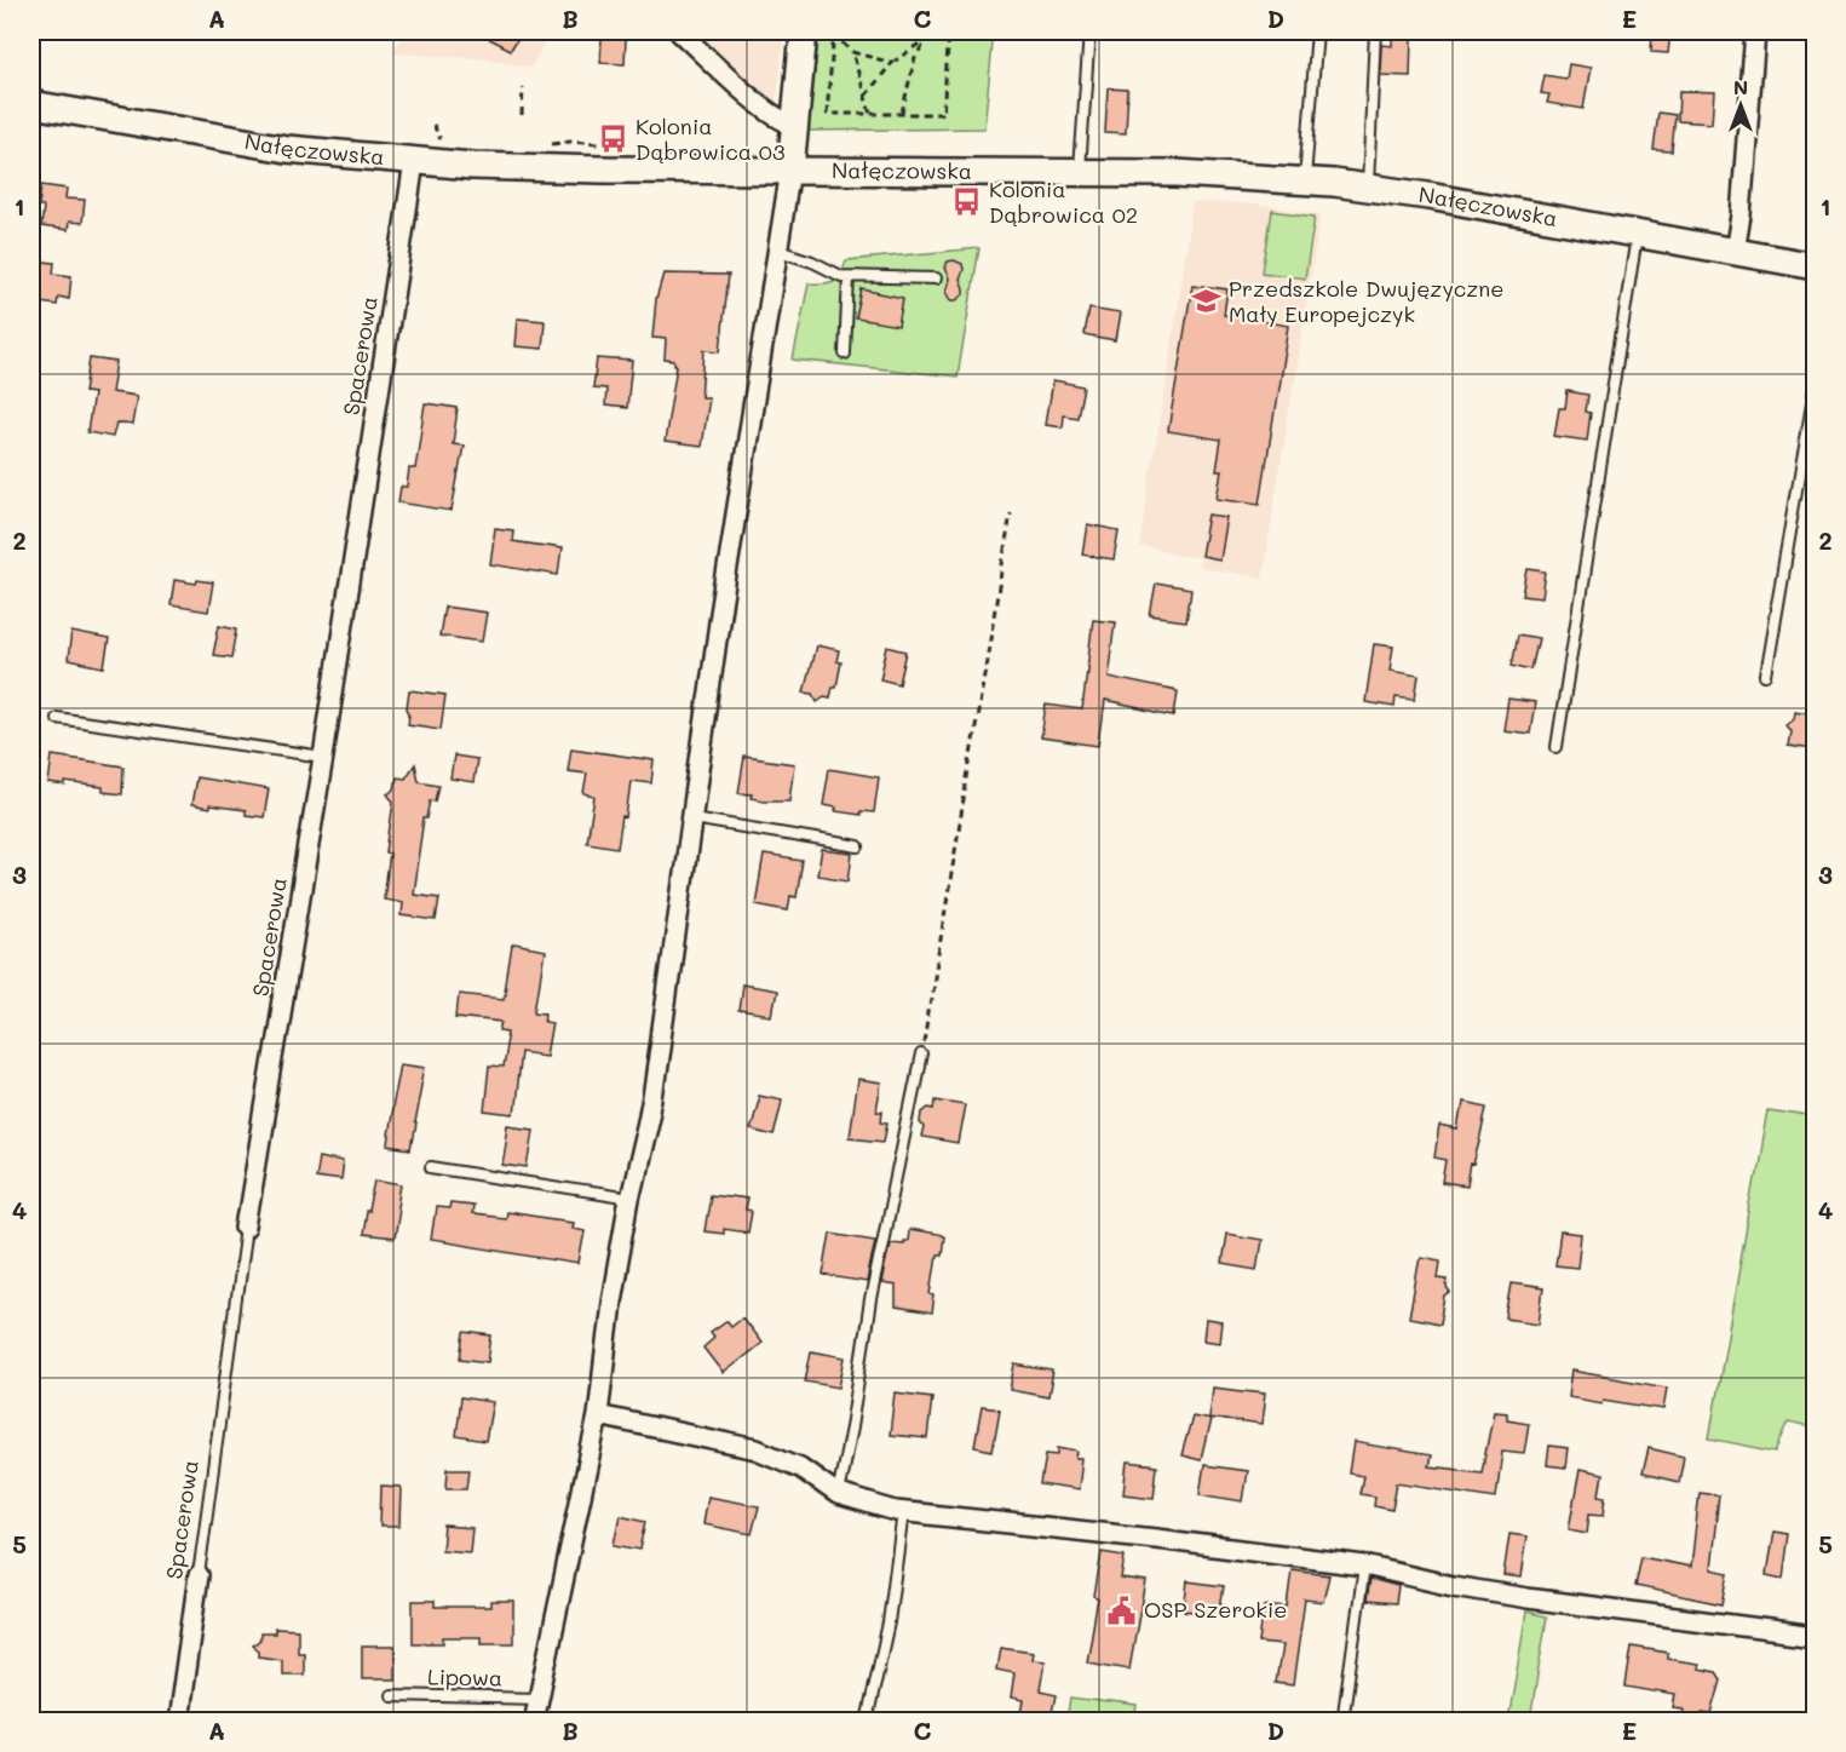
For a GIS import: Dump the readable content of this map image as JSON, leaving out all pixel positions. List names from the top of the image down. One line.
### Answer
{"streets":{"main road":["Nałęczowska"],"street":["Spacerowa"],"lane":["Lipowa"]},"crossings":[["Nałęczowska","Spacerowa"]],"places":{"bus stop":["Kolonia Dąbrowica 03","Kolonia Dąbrowica 02"],"school or university":["Przedszkole Dwujęzyczne Mały Europejczyk"],"public building":["OSP Szerokie"]},"north":"top","grid":{"columns":["A","B","C","D","E"],"rows":["1","2","3","4","5"]}}
